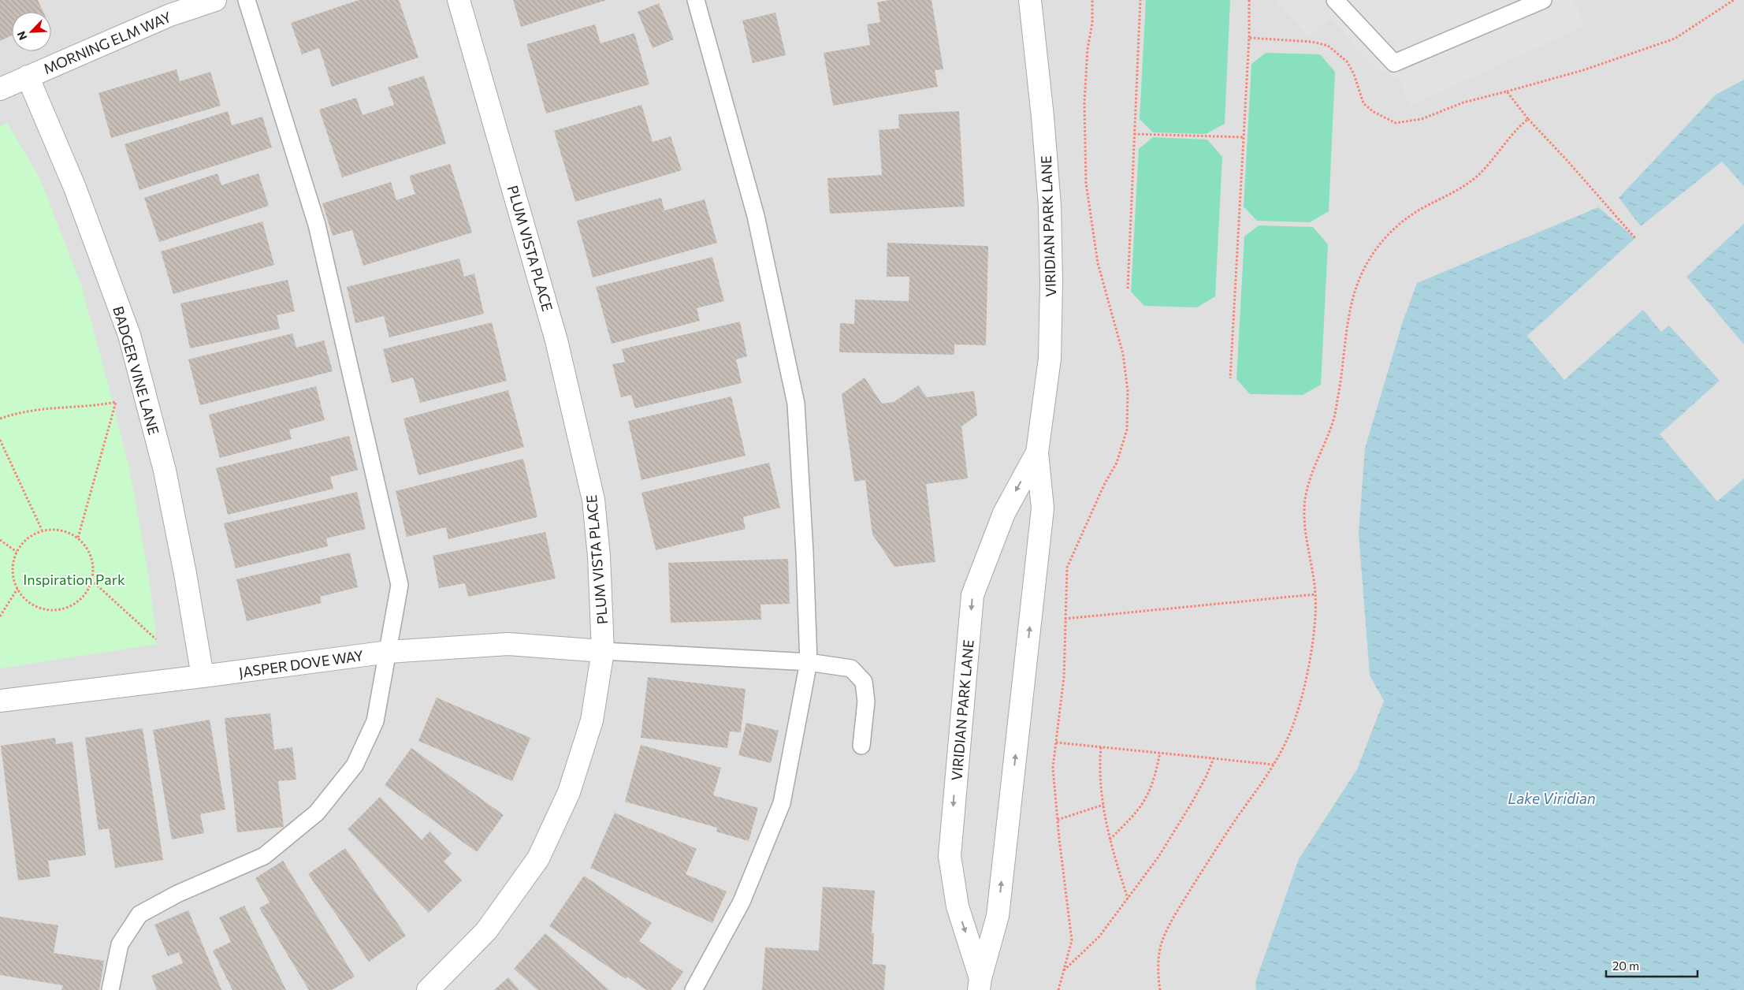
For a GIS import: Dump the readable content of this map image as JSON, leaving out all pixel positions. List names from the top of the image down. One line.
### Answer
{"streets":{"street":["MORNING ELM WAY","VIRIDIAN PARK LANE","PLUM VISTA PLACE","BADGER VINE LANE","JASPER DOVE WAY"]},"crossings":[["MORNING ELM WAY","BADGER VINE LANE"],["PLUM VISTA PLACE","JASPER DOVE WAY"],["BADGER VINE LANE","JASPER DOVE WAY"]],"water":["Lake Viridian"],"parks":["Inspiration Park"],"scale_bar":"20 m","north":"bottom left"}
